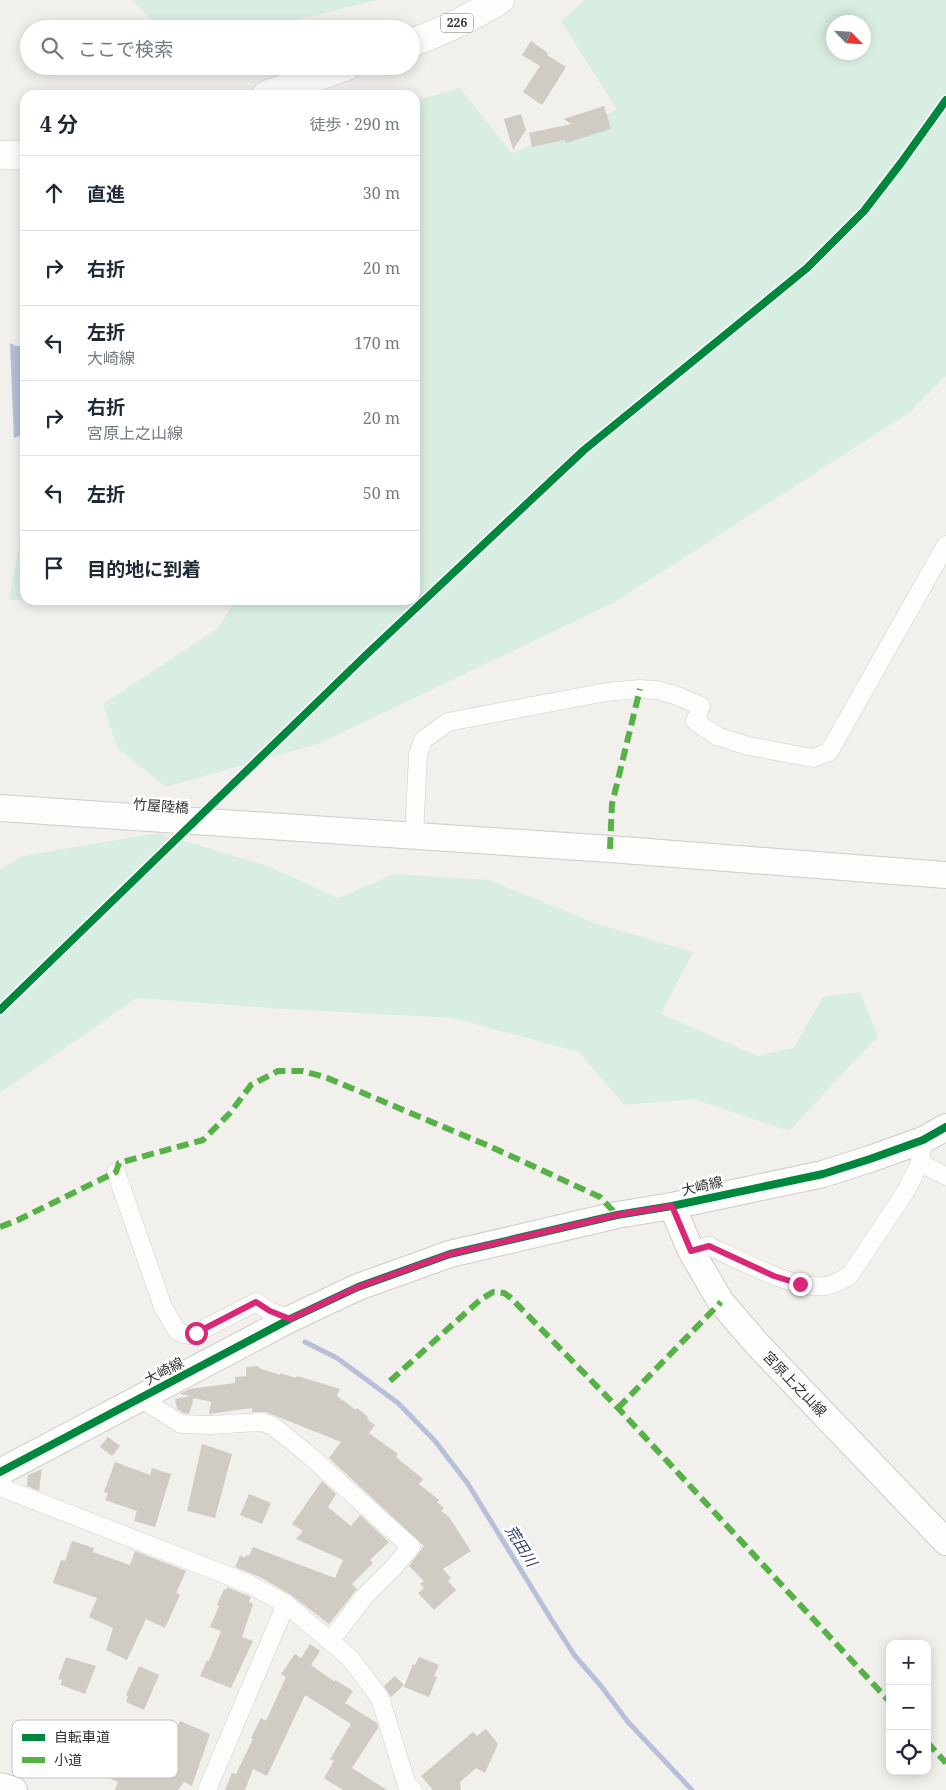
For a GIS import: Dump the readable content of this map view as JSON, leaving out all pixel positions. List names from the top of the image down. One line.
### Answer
{"streets":{"highway":["226"],"street":["竹屋陸橋","大崎線","宮原上之山線"]},"crossings":[["大崎線","宮原上之山線"]],"water":["荒田川"],"legend":["自転車道","小道"],"north":"bottom right","page":{"search":"ここで検索","heading":["4 分","徒歩 · 290 m"],"list":[["直進","30 m"],["右折","20 m"],["左折","大崎線","170 m"],["右折","宮原上之山線","20 m"],["左折","50 m"],"目的地に到着"],"map_buttons":["+","−"]}}
